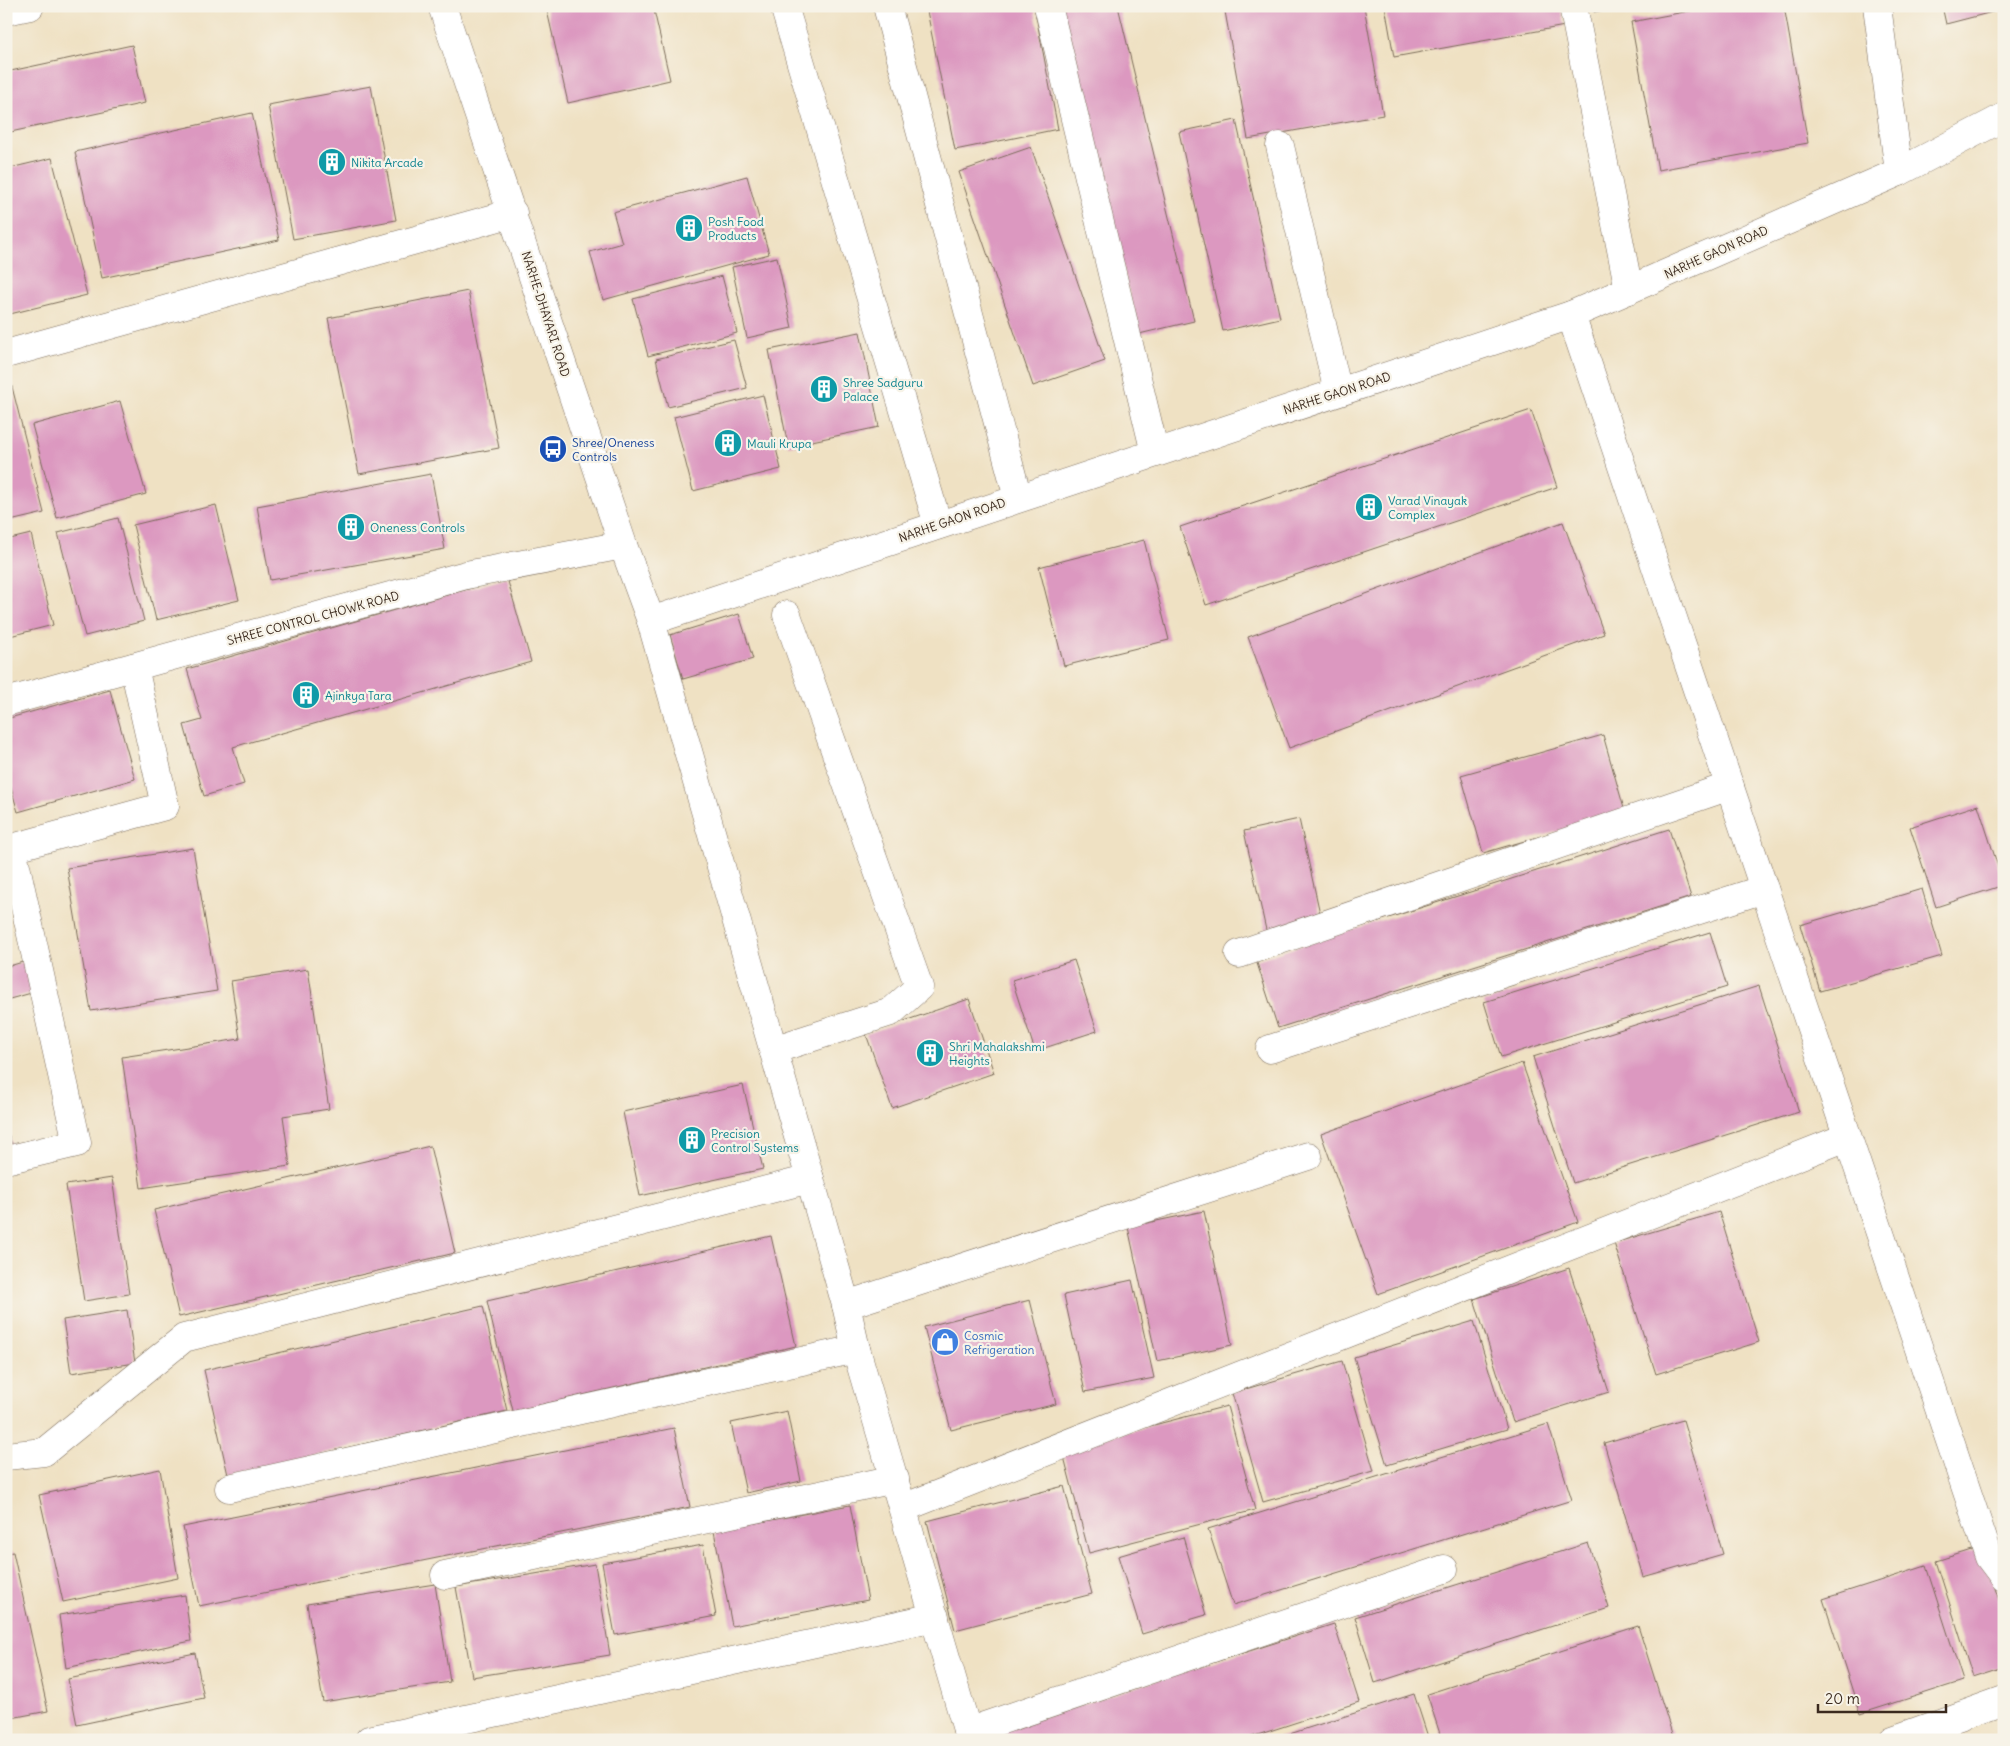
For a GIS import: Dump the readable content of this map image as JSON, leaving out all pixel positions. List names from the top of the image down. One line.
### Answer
{"streets":{"street":["NARHE GAON ROAD","NARHE-DHAYARI ROAD","SHREE CONTROL CHOWK ROAD"]},"crossings":[["NARHE GAON ROAD","NARHE-DHAYARI ROAD"],["NARHE-DHAYARI ROAD","SHREE CONTROL CHOWK ROAD"]],"places":{"building":["Nikita Arcade","Posh Food Products","Shree Sadguru Palace","Mauli Krupa","Varad Vinayak Complex","Oneness Controls","Ajinkya Tara","Shri Mahalakshmi Heights","Precision Control Systems"],"bus stop":["Shree/Oneness Controls"],"shop":["Cosmic Refrigeration"]},"scale_bar":"20 m"}
